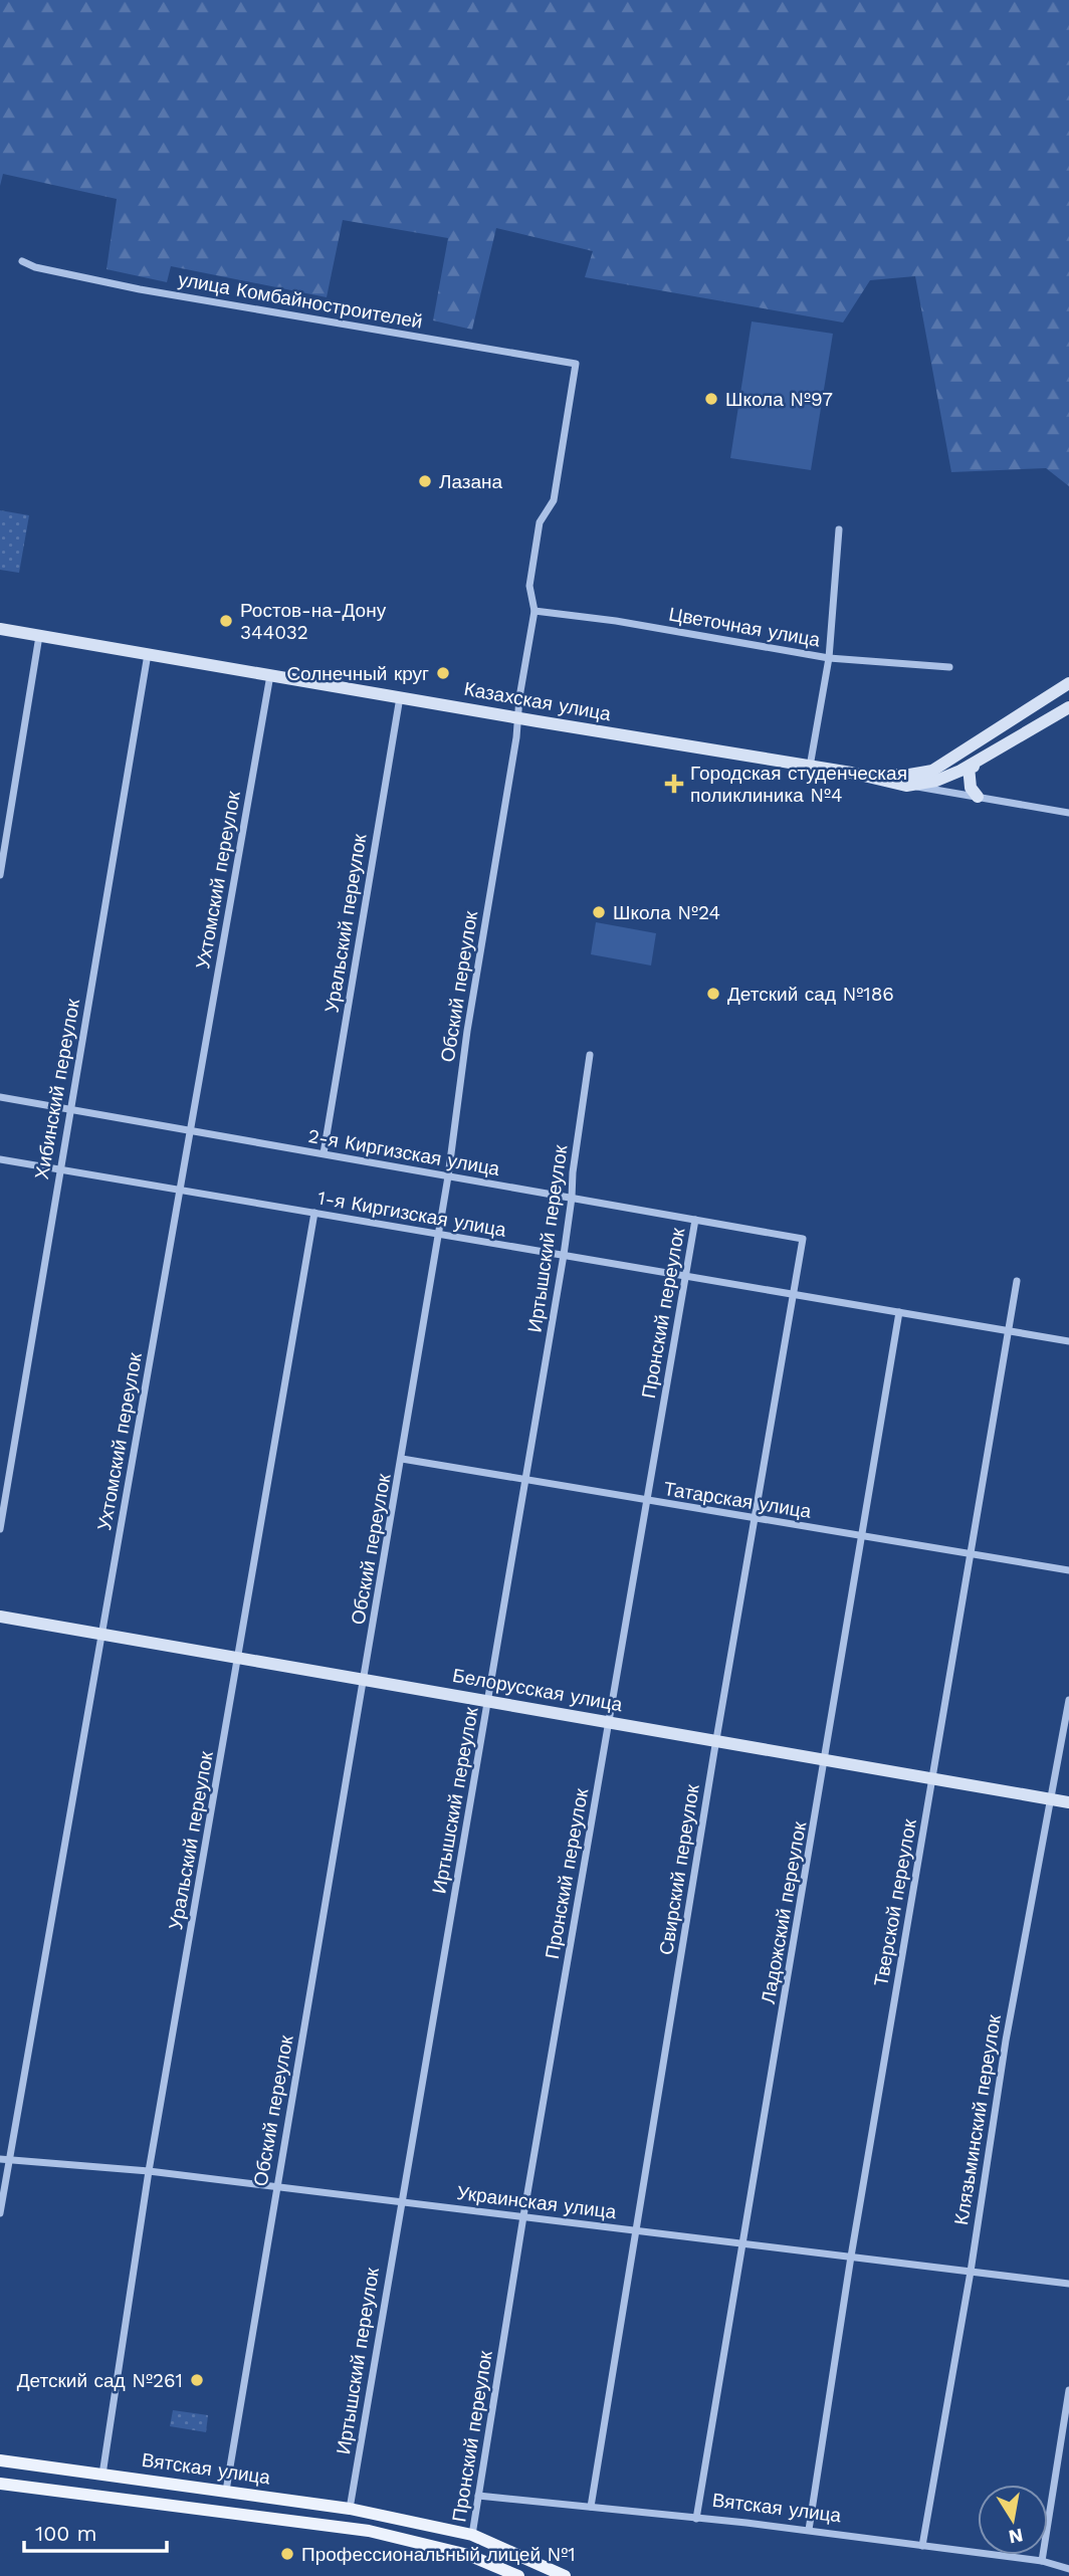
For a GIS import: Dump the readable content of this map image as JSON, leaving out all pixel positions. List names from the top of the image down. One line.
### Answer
{"streets":{"main road":["Казахская улица","Белорусская улица","Вятская улица"],"street":["улица Комбайностроителей","Цветочная улица","Ухтомский переулок","Уральский переулок","Обский переулок","Хибинский переулок","2-я Киргизская улица","1-я Киргизская улица","Иртышский переулок","Пронский переулок","Татарская улица","Свирский переулок","Тверской переулок","Ладожский переулок","Клязьминский переулок","Украинская улица"]},"crossings":[["улица Комбайностроителей","Обский переулок"],["Цветочная улица","Обский переулок"],["Казахская улица","Ухтомский переулок"],["Казахская улица","Уральский переулок"],["Казахская улица","Обский переулок"],["Казахская улица","Хибинский переулок"],["Ухтомский переулок","2-я Киргизская улица"],["Ухтомский переулок","1-я Киргизская улица"],["Ухтомский переулок","Белорусская улица"],["Ухтомский переулок","Украинская улица"],["Уральский переулок","2-я Киргизская улица"],["Уральский переулок","1-я Киргизская улица"],["Уральский переулок","Белорусская улица"],["Уральский переулок","Украинская улица"],["Уральский переулок","Вятская улица"],["Обский переулок","2-я Киргизская улица"],["Обский переулок","1-я Киргизская улица"],["Обский переулок","Татарская улица"],["Обский переулок","Белорусская улица"],["Обский переулок","Украинская улица"],["Обский переулок","Вятская улица"],["Хибинский переулок","2-я Киргизская улица"],["Хибинский переулок","1-я Киргизская улица"],["2-я Киргизская улица","Иртышский переулок"],["2-я Киргизская улица","Пронский переулок"],["2-я Киргизская улица","Свирский переулок"],["1-я Киргизская улица","Иртышский переулок"],["1-я Киргизская улица","Пронский переулок"],["1-я Киргизская улица","Свирский переулок"],["1-я Киргизская улица","Тверской переулок"],["1-я Киргизская улица","Ладожский переулок"],["Иртышский переулок","Татарская улица"],["Иртышский переулок","Белорусская улица"],["Иртышский переулок","Украинская улица"],["Иртышский переулок","Вятская улица"],["Пронский переулок","Татарская улица"],["Пронский переулок","Белорусская улица"],["Пронский переулок","Украинская улица"],["Пронский переулок","Вятская улица"],["Татарская улица","Свирский переулок"],["Татарская улица","Тверской переулок"],["Татарская улица","Ладожский переулок"],["Белорусская улица","Свирский переулок"],["Белорусская улица","Тверской переулок"],["Белорусская улица","Ладожский переулок"],["Белорусская улица","Клязьминский переулок"],["Свирский переулок","Украинская улица"],["Свирский переулок","Вятская улица"],["Тверской переулок","Украинская улица"],["Тверской переулок","Вятская улица"],["Ладожский переулок","Украинская улица"],["Ладожский переулок","Вятская улица"],["Клязьминский переулок","Украинская улица"],["Клязьминский переулок","Вятская улица"]],"places":{"other":["Школа №97","Лазана","Ростов-на-Дону 344032","Солнечный круг","Школа №24","Детский сад №186","Детский сад №261","Профессиональный лицей №1"],"health":["Городская студенческая поликлиника №4"]},"scale_bar":"100 m","north":"bottom"}
